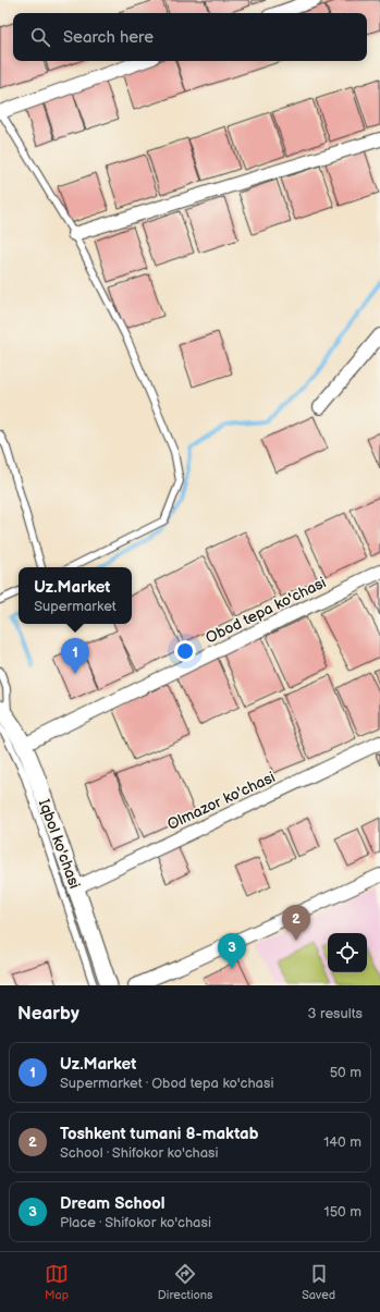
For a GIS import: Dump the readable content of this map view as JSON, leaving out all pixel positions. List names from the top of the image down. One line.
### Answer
{"streets":{"street":["Obod tepa ko'chasi","Olmazor ko'chasi","Iqbol ko'chasi"]},"crossings":[["Obod tepa ko'chasi","Iqbol ko'chasi"],["Olmazor ko'chasi","Iqbol ko'chasi"]],"page":{"search":"Search here","popup":["Uz.Market","Supermarket"],"pins":["1","2","3"],"heading":["Nearby","3 results"],"list":[{"mark":"1","name":"Uz.Market","note":"Supermarket · Obod tepa ko'chasi","value":"50 m"},{"mark":"2","name":"Toshkent tumani 8-maktab","note":"School · Shifokor ko'chasi","value":"140 m"},{"mark":"3","name":"Dream School","note":"Place · Shifokor ko'chasi","value":"150 m"}],"nav":["Map","Directions","Saved"]}}
